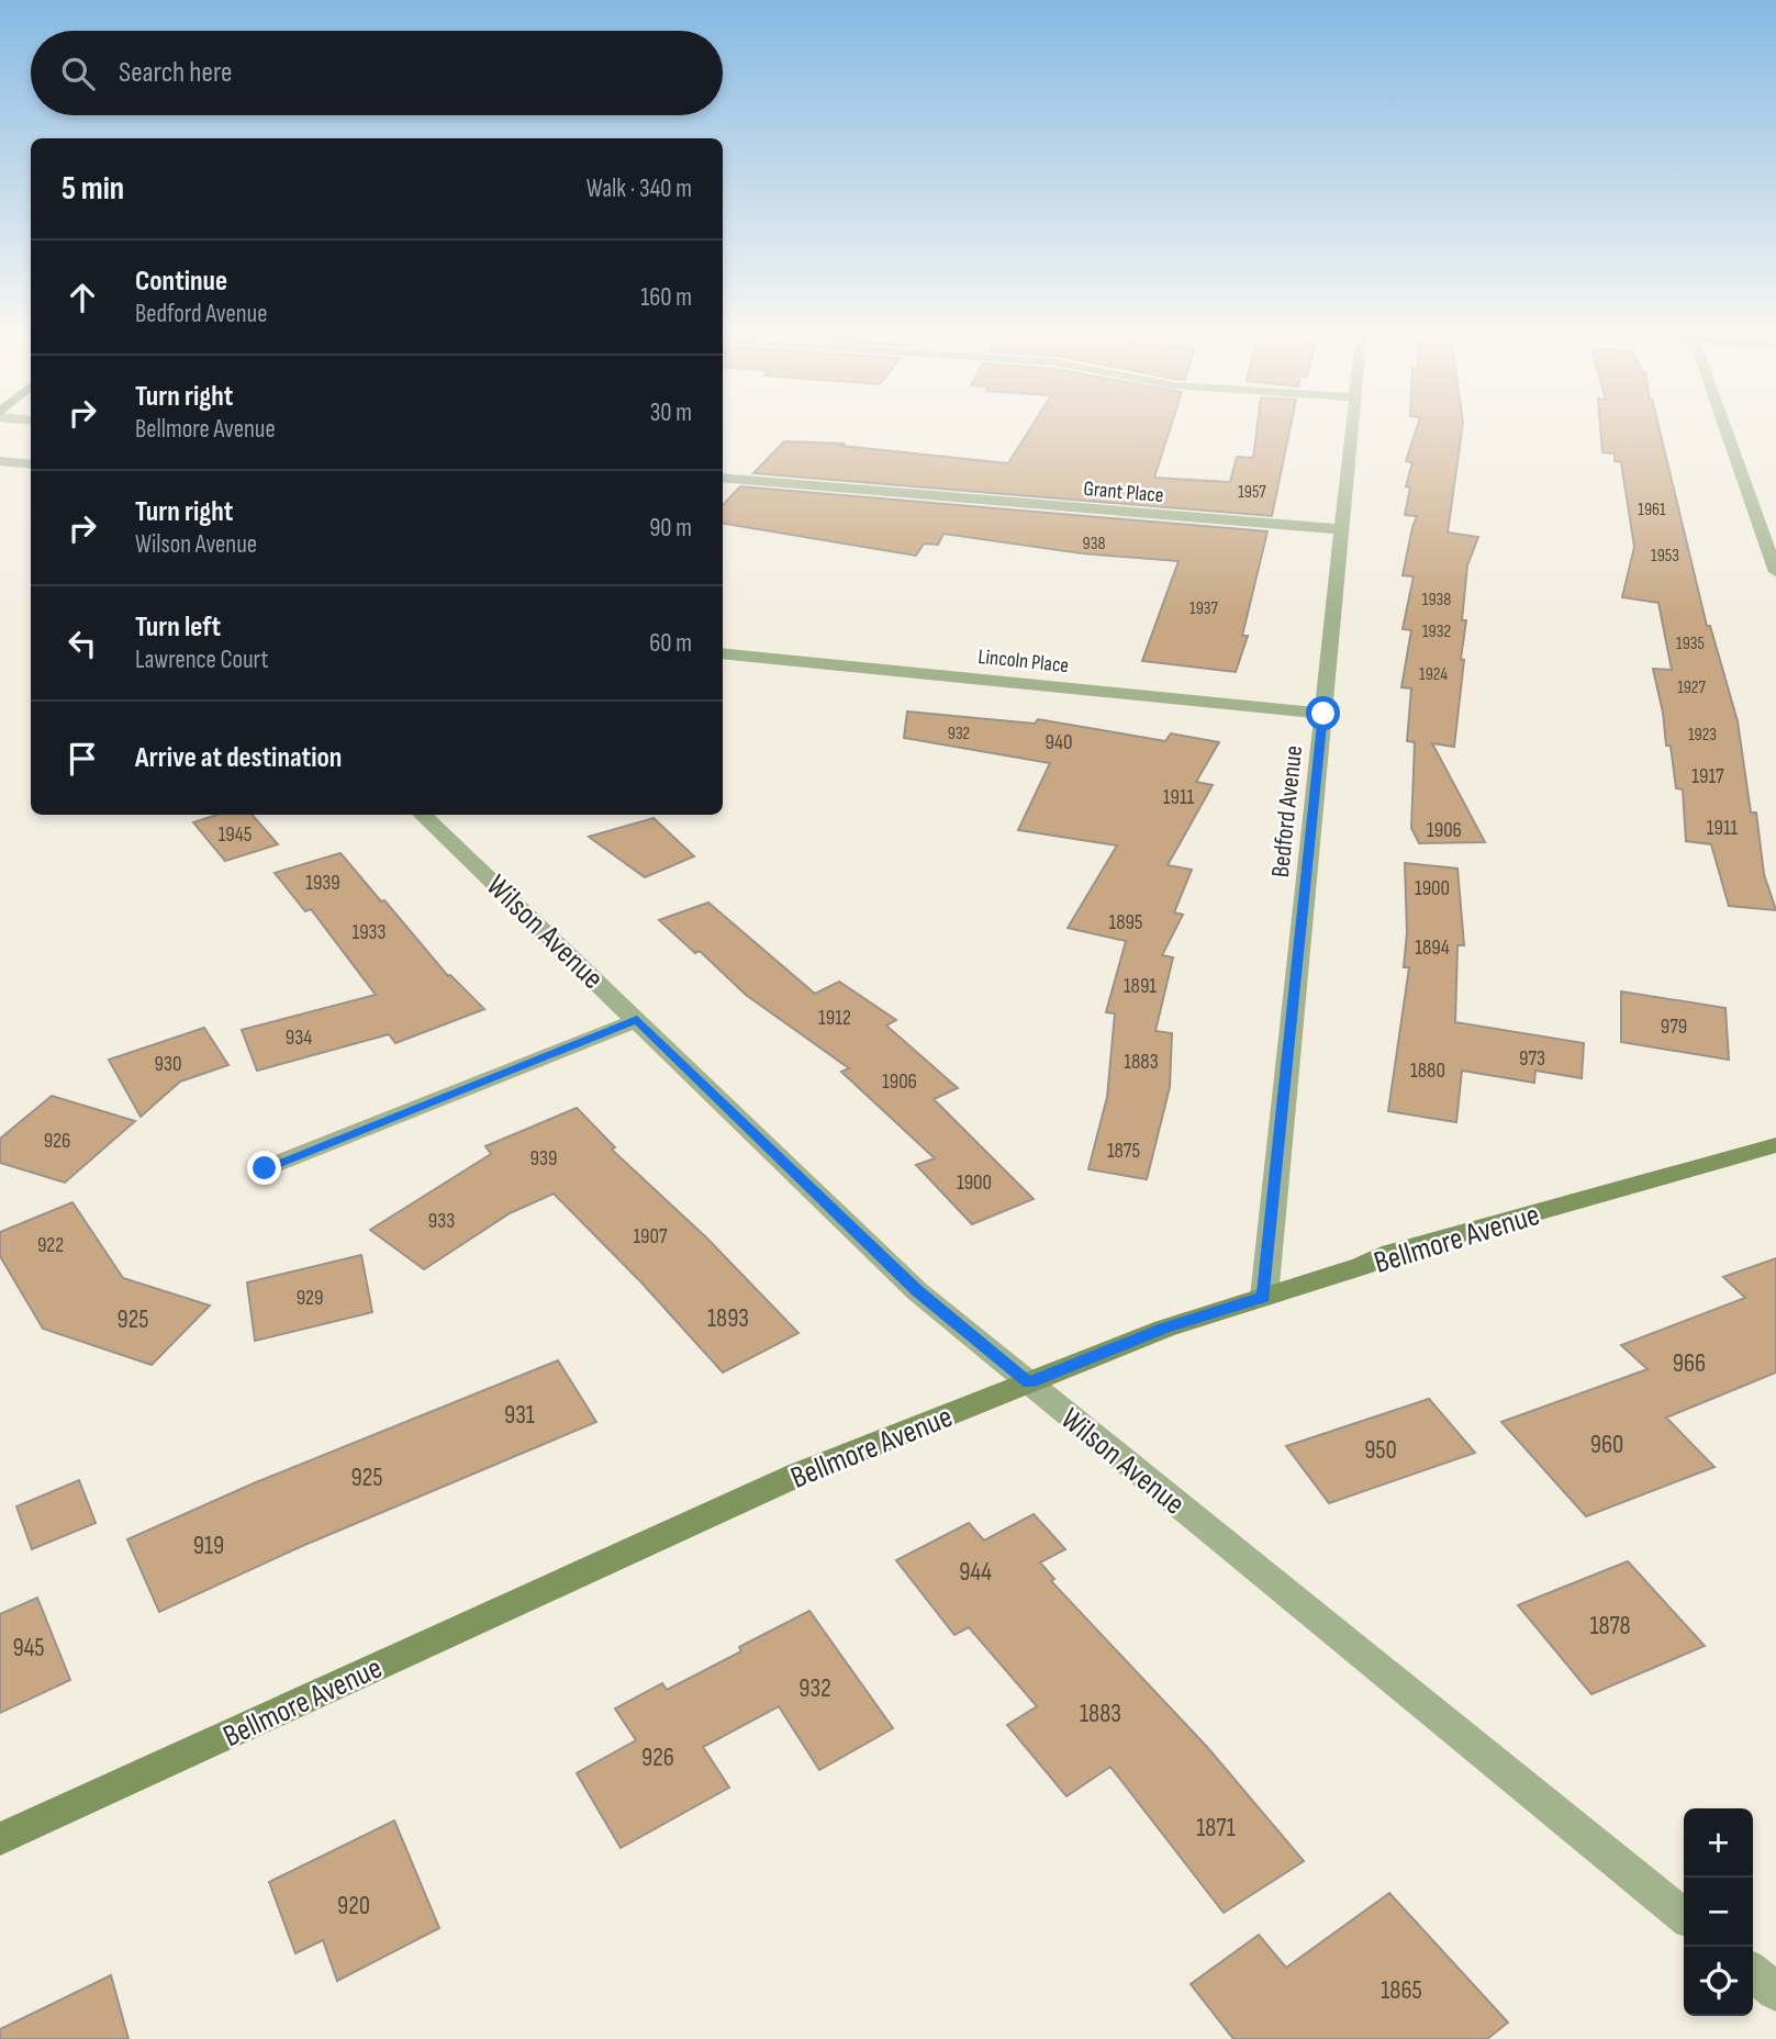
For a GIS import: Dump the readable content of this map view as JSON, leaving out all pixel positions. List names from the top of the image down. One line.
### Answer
{"streets":{"main road":["Bellmore Avenue"],"street":["Grant Place","Lincoln Place","Bedford Avenue","Wilson Avenue"]},"crossings":[["Grant Place","Bedford Avenue"],["Lincoln Place","Bedford Avenue"],["Bedford Avenue","Bellmore Avenue"],["Wilson Avenue","Bellmore Avenue"]],"house_numbers":["1957","1961","938","1953","1938","1937","1932","1935","1924","1927","932","1923","940","1917","1911","1911","1906","1945","1939","1900","1895","1933","1894","1891","1912","979","934","973","1883","930","1880","1906","926","1875","939","1900","933","1907","922","929","1893","925","966","931","960","950","925","919","944","1878","945","932","1883","926","1871","920","1865"],"page":{"search":"Search here","heading":["5 min","Walk · 340 m"],"list":[["Continue","Bedford Avenue","160 m"],["Turn right","Bellmore Avenue","30 m"],["Turn right","Wilson Avenue","90 m"],["Turn left","Lawrence Court","60 m"],"Arrive at destination"],"map_buttons":["+","−"]}}
